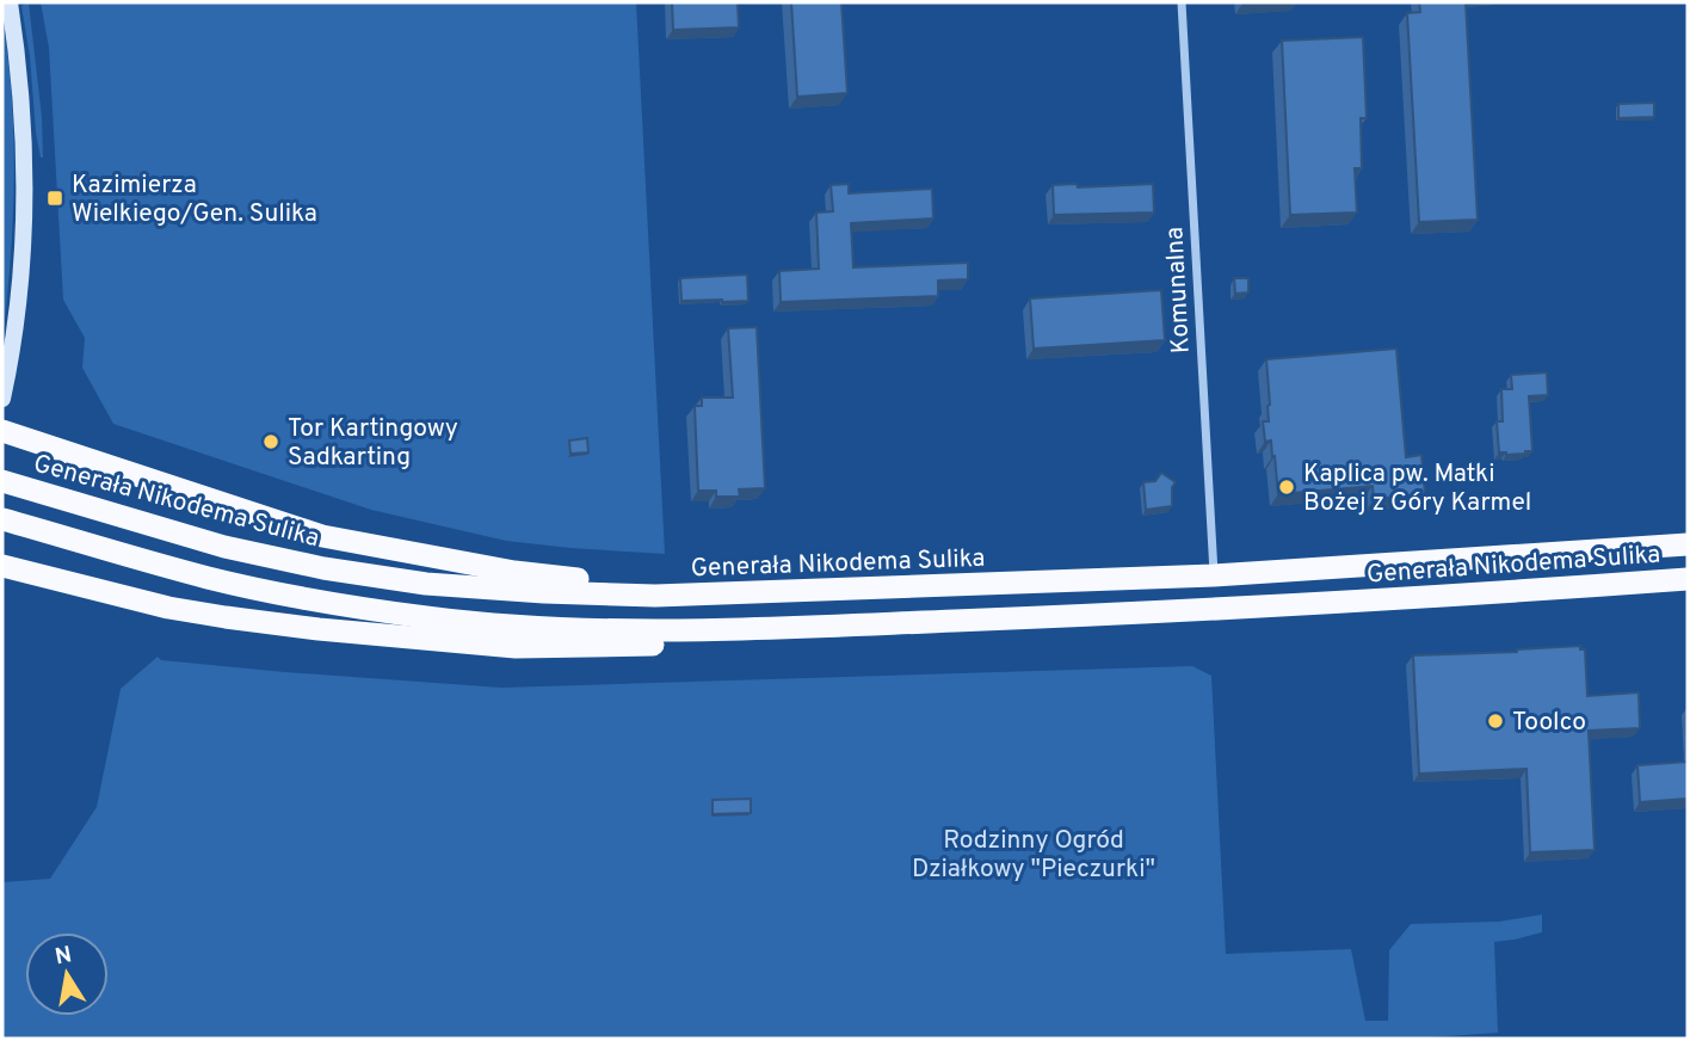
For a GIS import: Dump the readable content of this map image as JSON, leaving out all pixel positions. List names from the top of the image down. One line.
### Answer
{"streets":{"highway":["Generała Nikodema Sulika"],"street":["Komunalna"]},"crossings":[["Komunalna","Generała Nikodema Sulika"]],"parks":["Rodzinny Ogród Działkowy \"Pieczurki\""],"places":{"transit":["Kazimierza Wielkiego/Gen. Sulika"],"other":["Tor Kartingowy Sadkarting","Kaplica pw. Matki Bożej z Góry Karmel","Toolco"]},"north":"top"}
